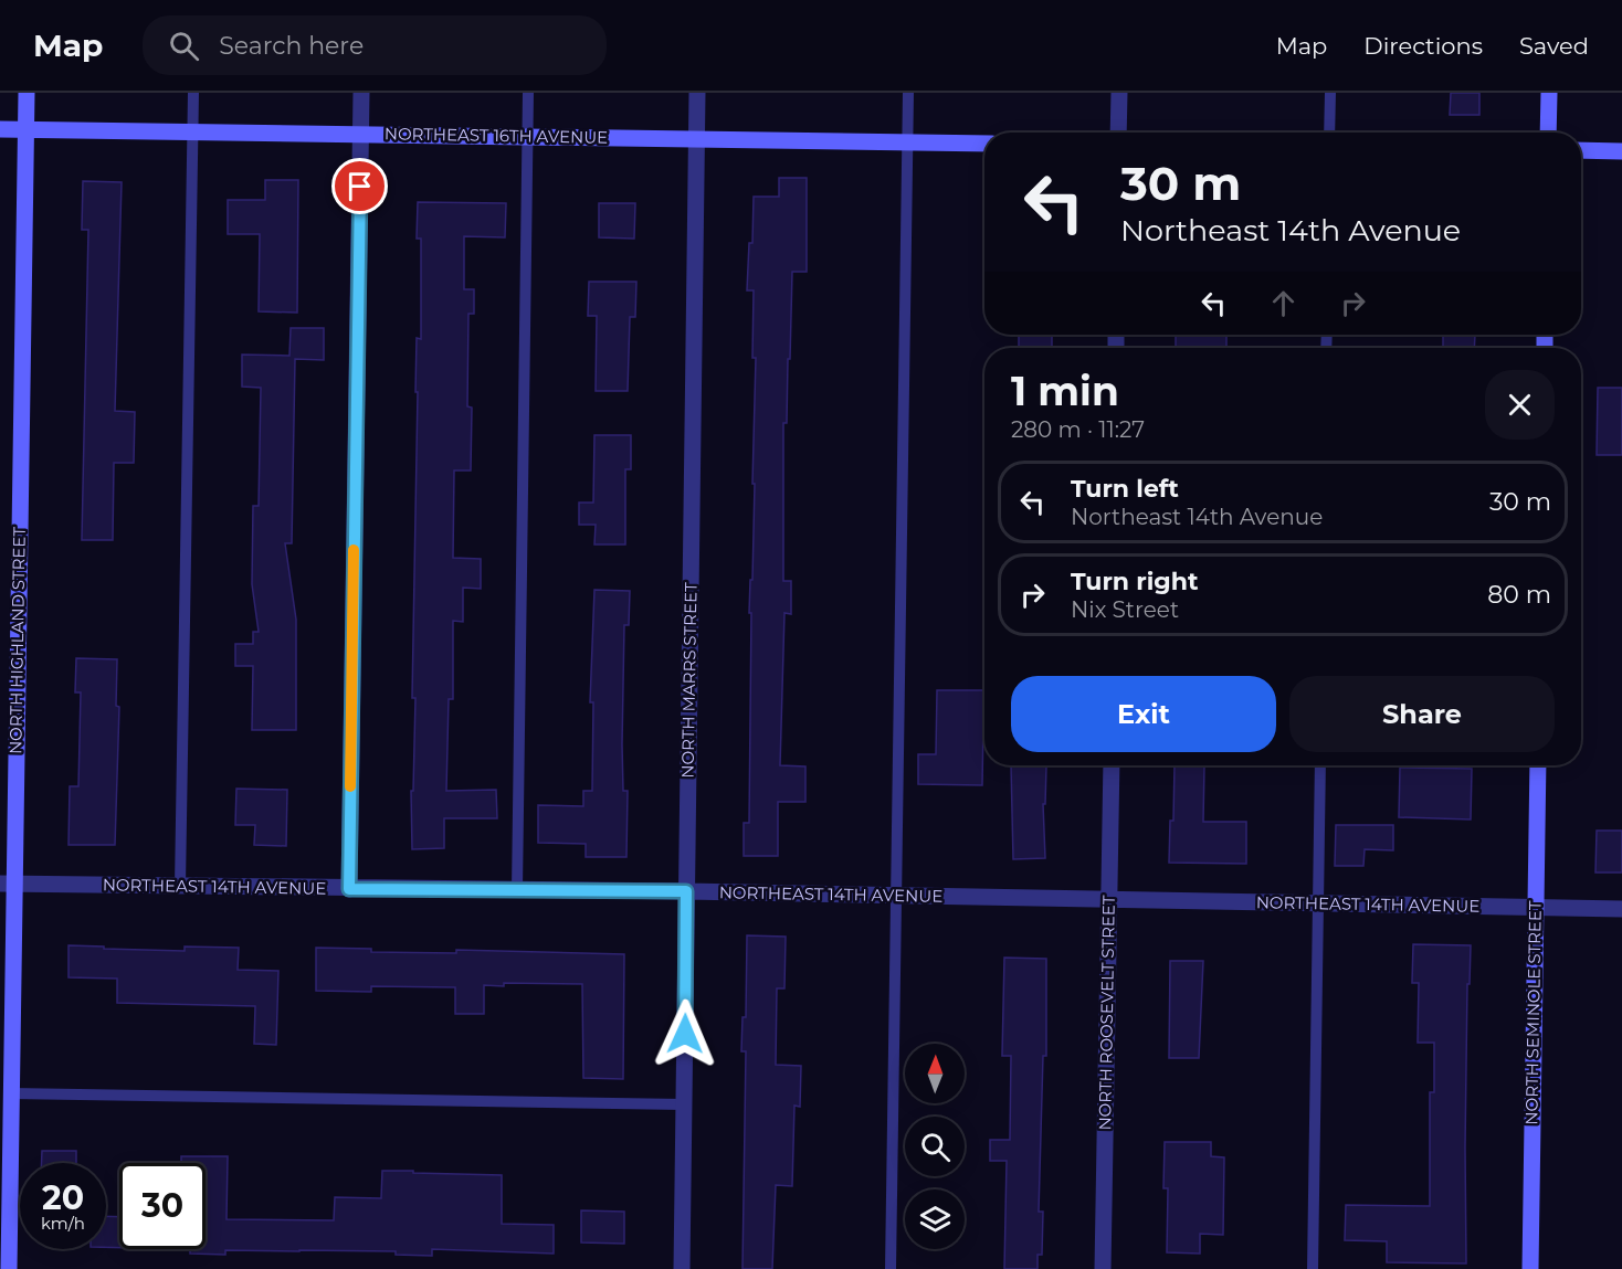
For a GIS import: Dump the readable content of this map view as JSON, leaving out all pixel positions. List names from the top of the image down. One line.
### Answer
{"streets":{"street":["NORTHEAST 16TH AVENUE","NORTH HIGHLAND STREET","NORTH MARRS STREET","NORTHEAST 14TH AVENUE","NORTH ROOSEVELT STREET","NORTH SEMINOLE STREET"]},"crossings":[["NORTHEAST 16TH AVENUE","NORTH HIGHLAND STREET"],["NORTHEAST 16TH AVENUE","NORTH MARRS STREET"],["NORTH HIGHLAND STREET","NORTHEAST 14TH AVENUE"],["NORTH MARRS STREET","NORTHEAST 14TH AVENUE"],["NORTHEAST 14TH AVENUE","NORTH ROOSEVELT STREET"],["NORTHEAST 14TH AVENUE","NORTH SEMINOLE STREET"]],"north":"top","page":{"header":"Map","search":"Search here","nav":["Map","Directions","Saved"],"turn":["30 m","Northeast 14th Avenue"],"heading":["1 min","280 m · 11:27"],"list":[{"name":"Turn left","note":"Northeast 14th Avenue","value":"30 m"},{"name":"Turn right","note":"Nix Street","value":"80 m"}],"buttons":["Exit","Share"],"speed":"20 km/h","limit":"30"}}
